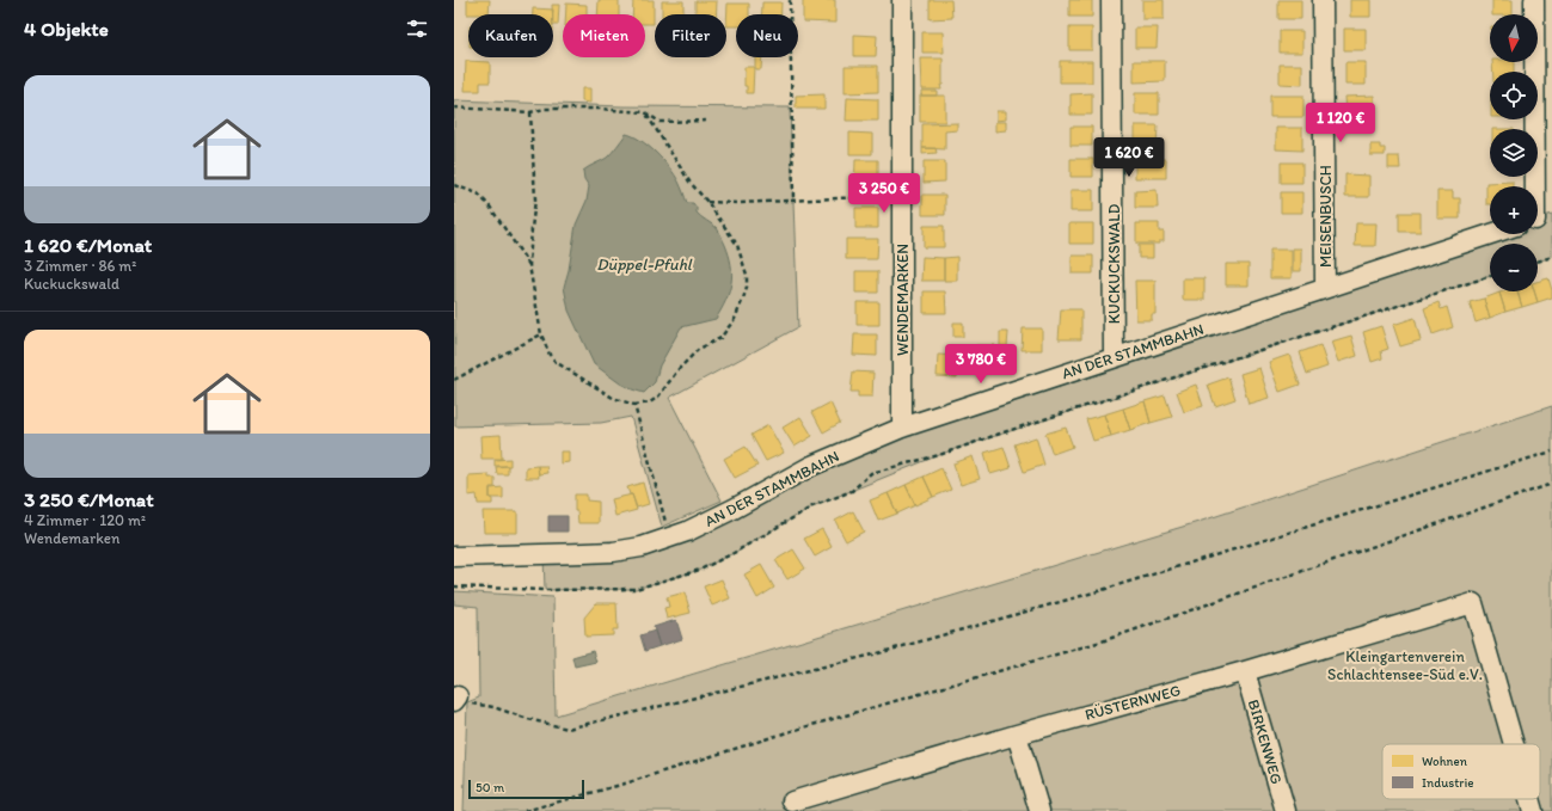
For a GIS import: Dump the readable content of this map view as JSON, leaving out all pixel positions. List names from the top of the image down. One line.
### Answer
{"streets":{"street":["MEISENBUSCH","KUCKUCKSWALD","WENDEMARKEN","AN DER STAMMBAHN","RÜSTERNWEG","BIRKENWEG"]},"crossings":[["MEISENBUSCH","AN DER STAMMBAHN"],["KUCKUCKSWALD","AN DER STAMMBAHN"],["WENDEMARKEN","AN DER STAMMBAHN"],["RÜSTERNWEG","BIRKENWEG"]],"water":["Düppel-Pfuhl"],"parks":["Kleingartenverein Schlachtensee-Süd e.V."],"legend":["Wohnen","Industrie"],"scale_bar":"50 m","north":"bottom","page":{"heading":"4 Objekte","map_buttons":["+","−"],"chip":["Kaufen","Mieten","Filter","Neu"],"list":[{"name":"1 620 €/Monat","note":"3 Zimmer · 86 m² · Kuckuckswald"},{"name":"3 250 €/Monat","note":"4 Zimmer · 120 m² · Wendemarken"}],"price":["1 120 €","1 620 €","3 250 €","3 780 €"],"scale":"50 m"}}
